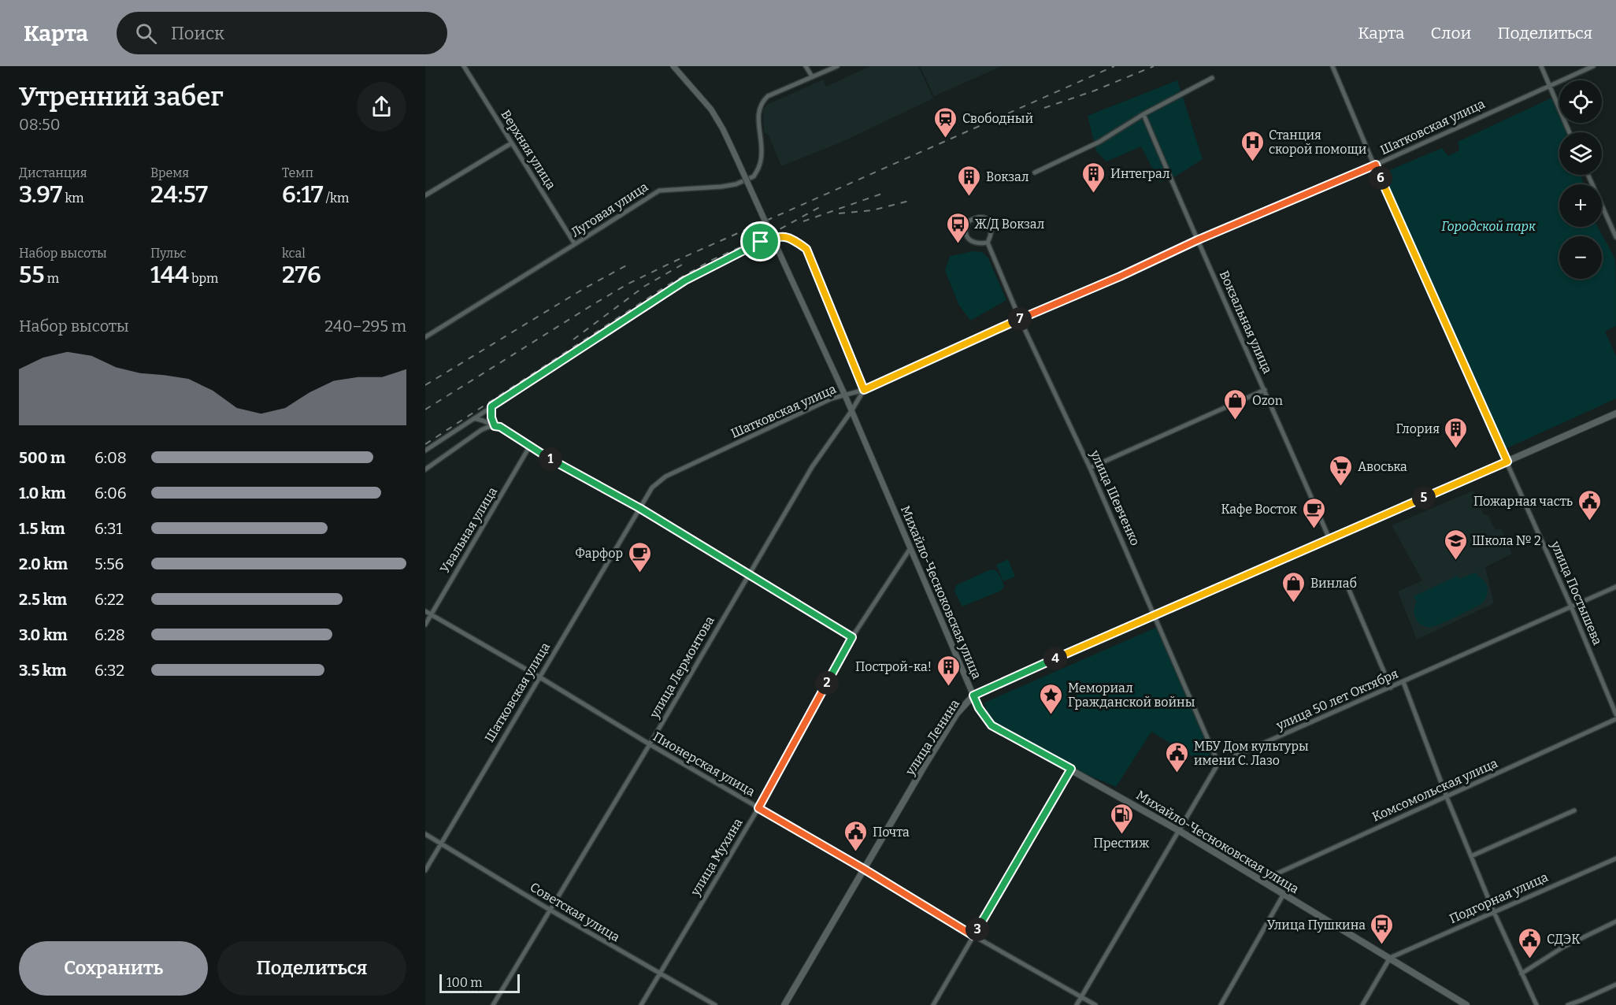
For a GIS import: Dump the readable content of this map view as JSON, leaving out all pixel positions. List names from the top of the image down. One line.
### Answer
{"streets":{"main road":["Михайло-Чесноковская улица","улица Ленина"],"street":["Шатковская улица","Верхняя улица","Луговая улица","Вокзальная улица","улица Шевченко","Увальная улица","улица Постышева","улица Лермонтова","улица 50 лет Октября","Пионерская улица","Комсомольская улица","улица Мухина","Подгорная улица","Советская улица"]},"crossings":[["Шатковская улица","Вокзальная улица"],["Шатковская улица","улица Шевченко"],["Шатковская улица","Михайло-Чесноковская улица"],["Шатковская улица","улица Постышева"],["Шатковская улица","улица Лермонтова"],["Шатковская улица","Пионерская улица"],["Шатковская улица","Советская улица"],["Верхняя улица","Луговая улица"],["Вокзальная улица","улица Ленина"],["улица Шевченко","улица 50 лет Октября"],["улица Шевченко","улица Ленина"],["Увальная улица","Пионерская улица"],["Михайло-Чесноковская улица","улица Лермонтова"],["Михайло-Чесноковская улица","улица Ленина"],["Михайло-Чесноковская улица","Комсомольская улица"],["Михайло-Чесноковская улица","улица Мухина"],["Михайло-Чесноковская улица","Подгорная улица"],["улица Постышева","улица 50 лет Октября"],["улица Постышева","улица Ленина"],["улица Лермонтова","Пионерская улица"],["улица Лермонтова","Советская улица"],["улица Ленина","Пионерская улица"],["Пионерская улица","улица Мухина"],["улица Мухина","Советская улица"]],"parks":["Городской парк"],"places":{"station":["Свободный"],"hospital":["Станция скорой помощи"],"building":["Интеграл","Вокзал","Глория","Построй-ка!"],"bus stop":["Ж/Д Вокзал","Улица Пушкина"],"shop":["Ozon","Винлаб"],"supermarket":["Авоська"],"public building":["Пожарная часть","МБУ Дом культуры имени С. Лазо","Почта","СДЭК"],"cafe":["Кафе Восток","Фарфор"],"school or university":["Школа № 2"],"place":["Мемориал Гражданской войны"],"fuel station":["Престиж"]},"scale_bar":"100 m","page":{"header":"Карта","search":"Поиск","nav":["Карта","Слои","Поделиться"],"heading":["Утренний забег","08:50"],"map_buttons":["+","−"],"stats":[["Дистанция","3.97 km"],["Время","24:57"],["Темп","6:17 /km"],["Набор высоты","55 m"],["Пульс","144 bpm"],["kcal","276"]],"pins":["6","7","1","5","4","2","3"],"chart":["Набор высоты","240–295 m"],"list":[{"name":"500 m","note":"6:08"},{"name":"1.0 km","note":"6:06"},{"name":"1.5 km","note":"6:31"},{"name":"2.0 km","note":"5:56"},{"name":"2.5 km","note":"6:22"},{"name":"3.0 km","note":"6:28"},{"name":"3.5 km","note":"6:32"}],"buttons":["Сохранить","Поделиться"],"scale":"100 m"}}
